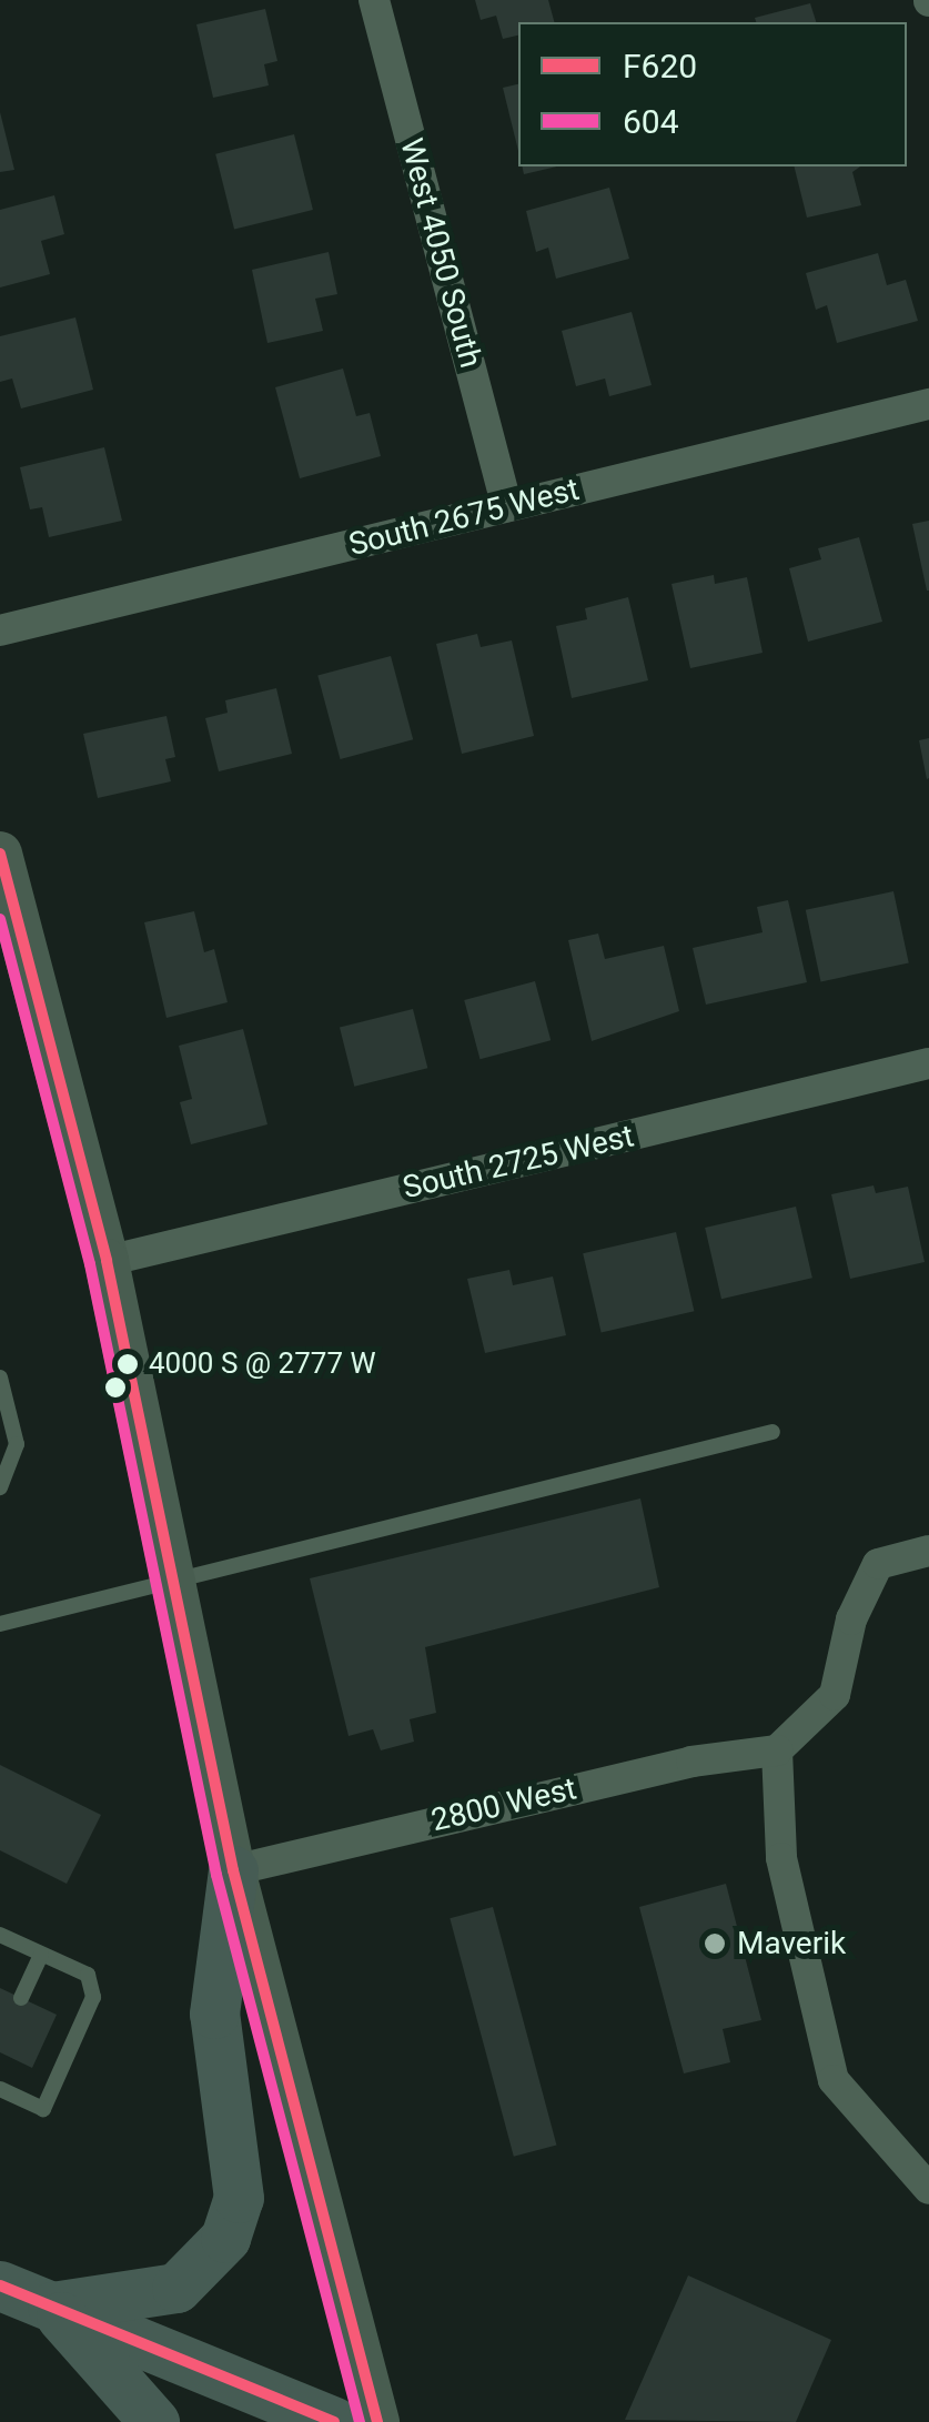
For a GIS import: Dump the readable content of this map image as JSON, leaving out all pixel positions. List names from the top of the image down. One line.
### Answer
{"streets":{"street":["West 4050 South","South 2675 West","South 2725 West","2800 West"]},"crossings":[["West 4050 South","South 2675 West"]],"places":["4000 S @ 2777 W","Maverik"],"lines":["transit line F620","transit line 604"],"legend":["F620","604"]}
